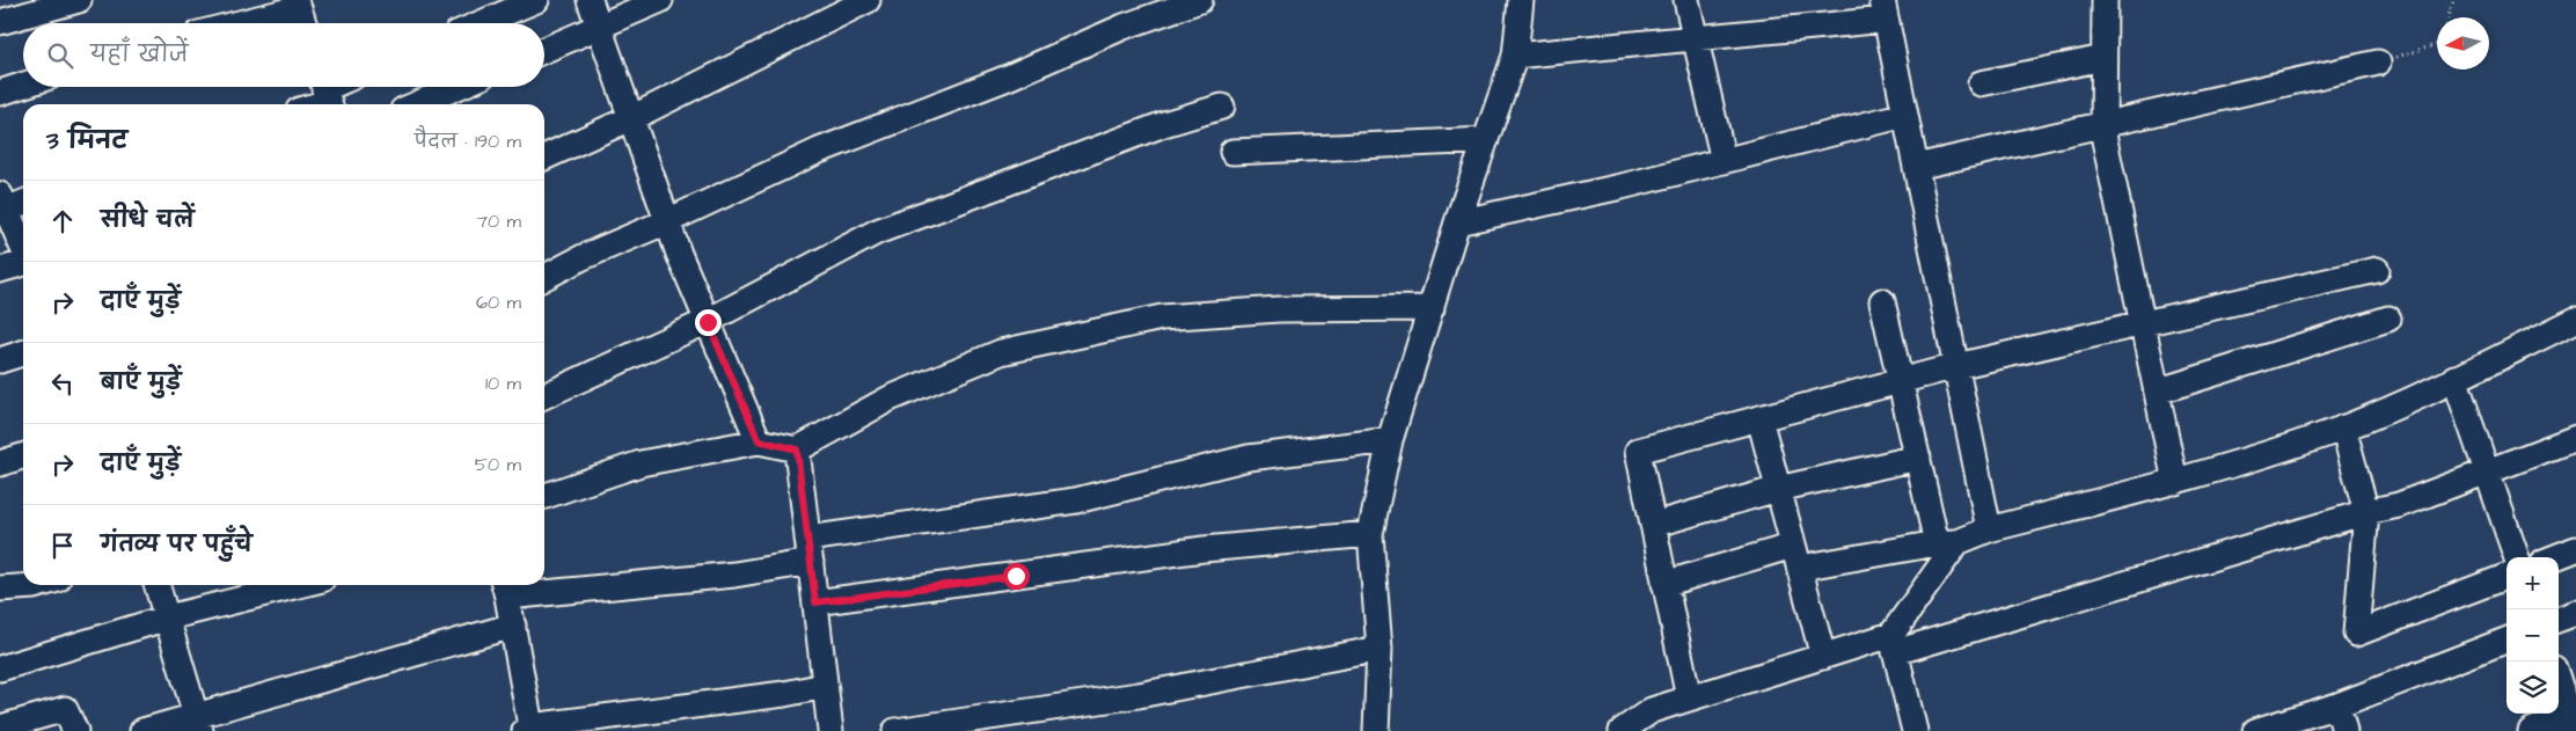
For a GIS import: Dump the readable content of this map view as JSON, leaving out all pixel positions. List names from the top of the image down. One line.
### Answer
{"north":"left","page":{"search":"यहाँ खोजें","heading":["3 मिनट","पैदल · 190 m"],"list":[["सीधे चलें","70 m"],["दाएँ मुड़ें","60 m"],["बाएँ मुड़ें","10 m"],["दाएँ मुड़ें","50 m"],"गंतव्य पर पहुँचे"],"map_buttons":["+","−"]}}
